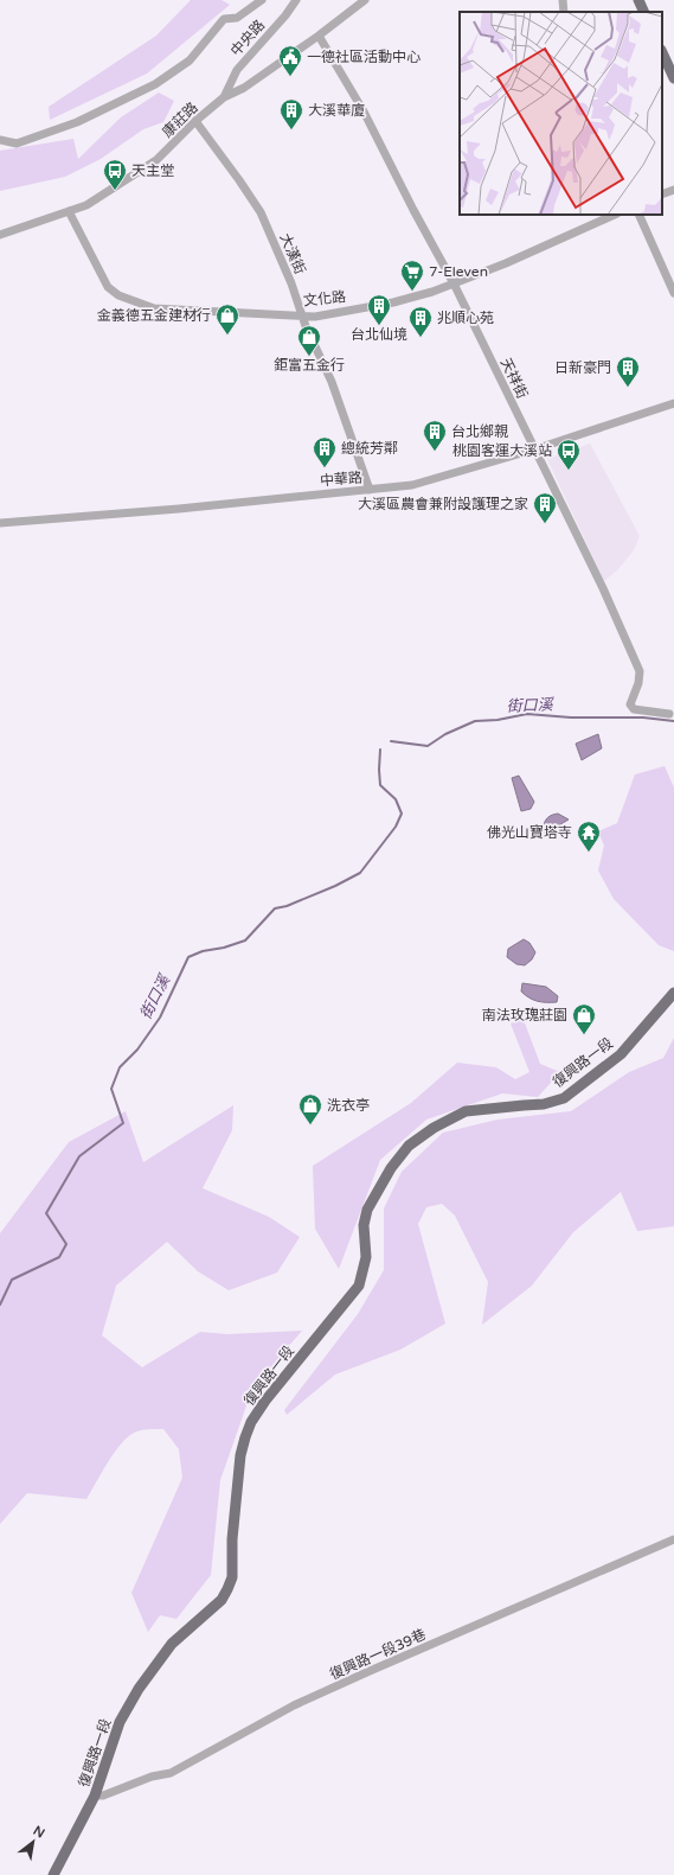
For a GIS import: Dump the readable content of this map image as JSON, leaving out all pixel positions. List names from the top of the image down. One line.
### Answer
{"streets":{"main road":["復興路一段"],"street":["中央路","康莊路","大漢街","文化路","天祥街","中華路","復興路一段39巷"]},"crossings":[["中央路","康莊路"],["康莊路","大漢街"],["康莊路","文化路"],["康莊路","天祥街"],["大漢街","文化路"],["大漢街","中華路"],["文化路","天祥街"],["天祥街","中華路"],["復興路一段","復興路一段39巷"]],"water":["街口溪"],"places":{"public building":["一德社區活動中心"],"building":["大溪華廈","台北仙境","兆順心苑","日新豪門","台北鄉親","總統芳鄰","大溪區農會兼附設護理之家"],"bus stop":["天主堂","桃園客運大溪站"],"supermarket":["7-Eleven"],"shop":["金義德五金建材行","鉅富五金行","南法玫瑰莊園","洗衣亭"],"temple":["佛光山寶塔寺"]},"north":"top right"}
